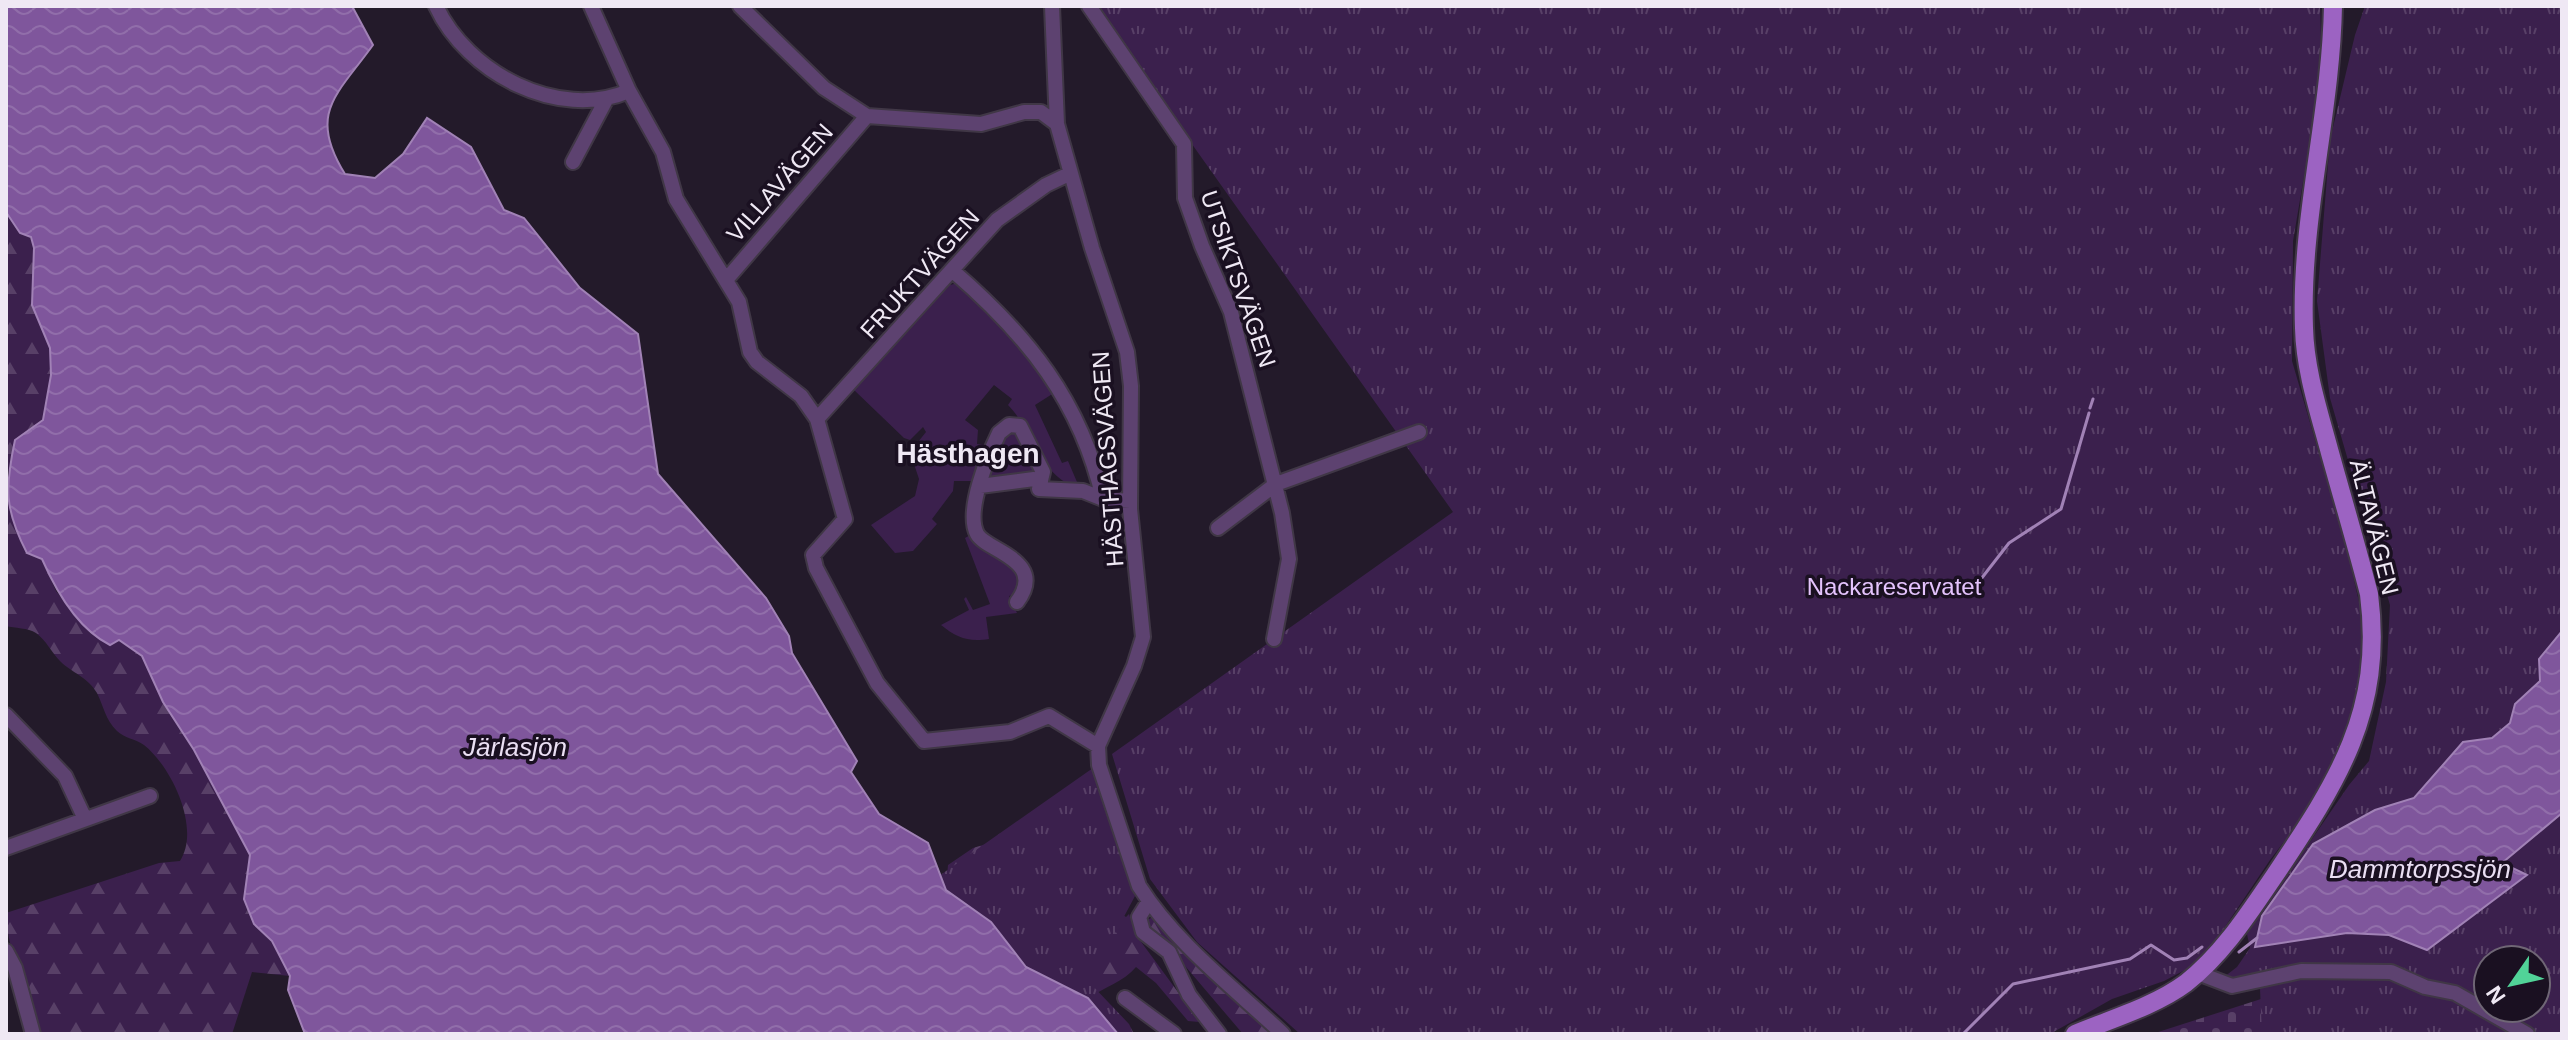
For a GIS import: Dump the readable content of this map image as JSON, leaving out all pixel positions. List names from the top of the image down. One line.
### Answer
{"streets":{"main road":["ÄLTAVÄGEN"],"street":["VILLAVÄGEN","FRUKTVÄGEN","UTSIKTSVÄGEN","HÄSTHAGSVÄGEN"]},"crossings":[["FRUKTVÄGEN","HÄSTHAGSVÄGEN"]],"districts":["Hästhagen"],"water":["Järlasjön","Dammtorpssjön"],"parks":["Nackareservatet"],"north":"bottom left"}
